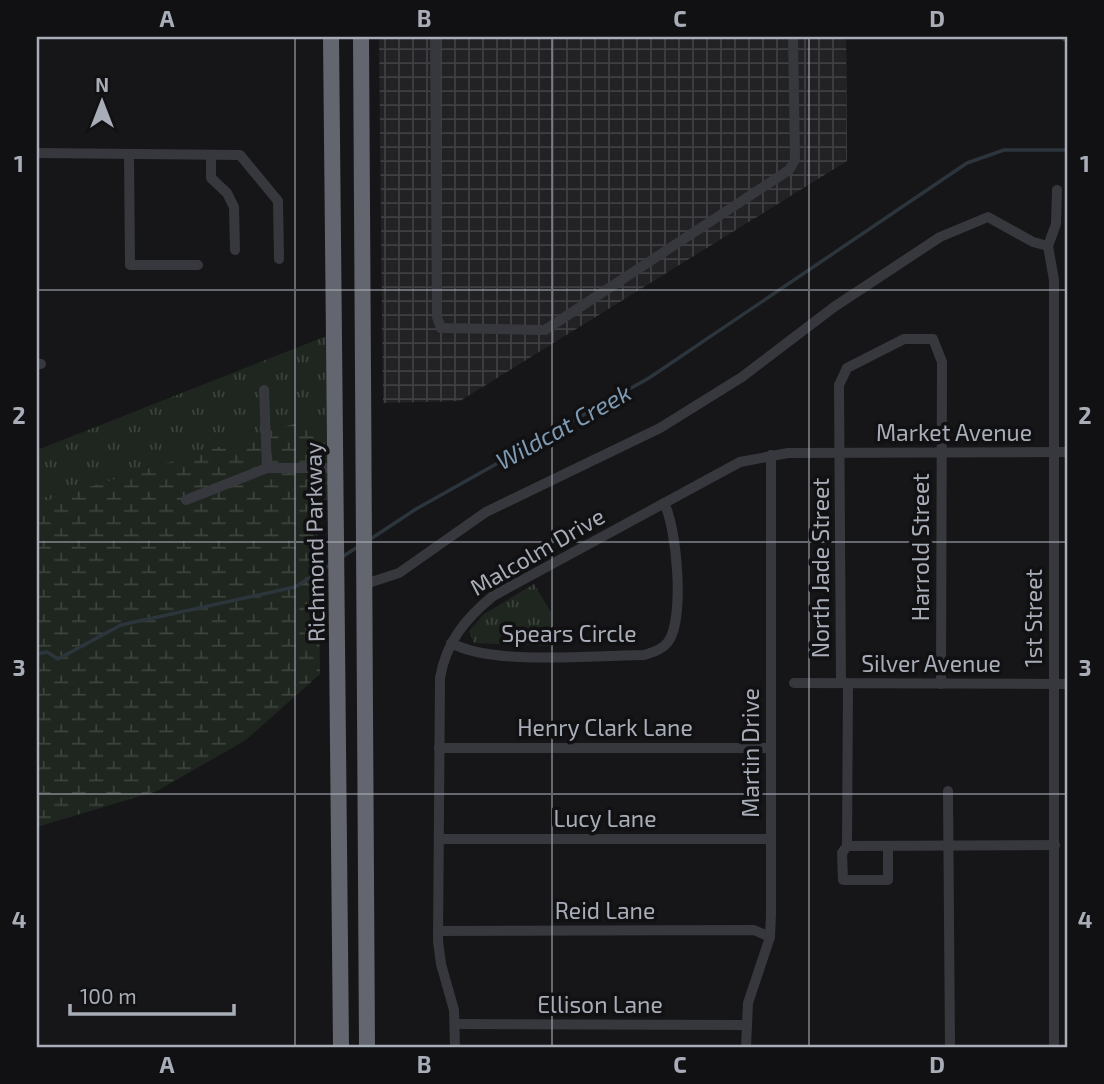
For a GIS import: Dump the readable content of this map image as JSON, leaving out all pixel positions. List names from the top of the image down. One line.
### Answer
{"streets":{"highway":["Richmond Parkway"],"street":["Market Avenue","Harrold Street","Malcolm Drive","North Jade Street","1st Street","Spears Circle","Silver Avenue","Henry Clark Lane","Martin Drive","Lucy Lane","Reid Lane","Ellison Lane"]},"crossings":[["Market Avenue","Harrold Street"],["Market Avenue","Malcolm Drive"],["Market Avenue","North Jade Street"],["Market Avenue","1st Street"],["Harrold Street","North Jade Street"],["Harrold Street","Silver Avenue"],["Malcolm Drive","North Jade Street"],["Malcolm Drive","Spears Circle"],["Malcolm Drive","Henry Clark Lane"],["Malcolm Drive","Martin Drive"],["Malcolm Drive","Lucy Lane"],["Malcolm Drive","Reid Lane"],["Malcolm Drive","Ellison Lane"],["North Jade Street","Silver Avenue"],["1st Street","Silver Avenue"],["Henry Clark Lane","Martin Drive"],["Martin Drive","Lucy Lane"],["Martin Drive","Reid Lane"],["Martin Drive","Ellison Lane"]],"water":["Wildcat Creek"],"scale_bar":"100 m","north":"top","grid":{"columns":["A","B","C","D"],"rows":["1","2","3","4"]}}
